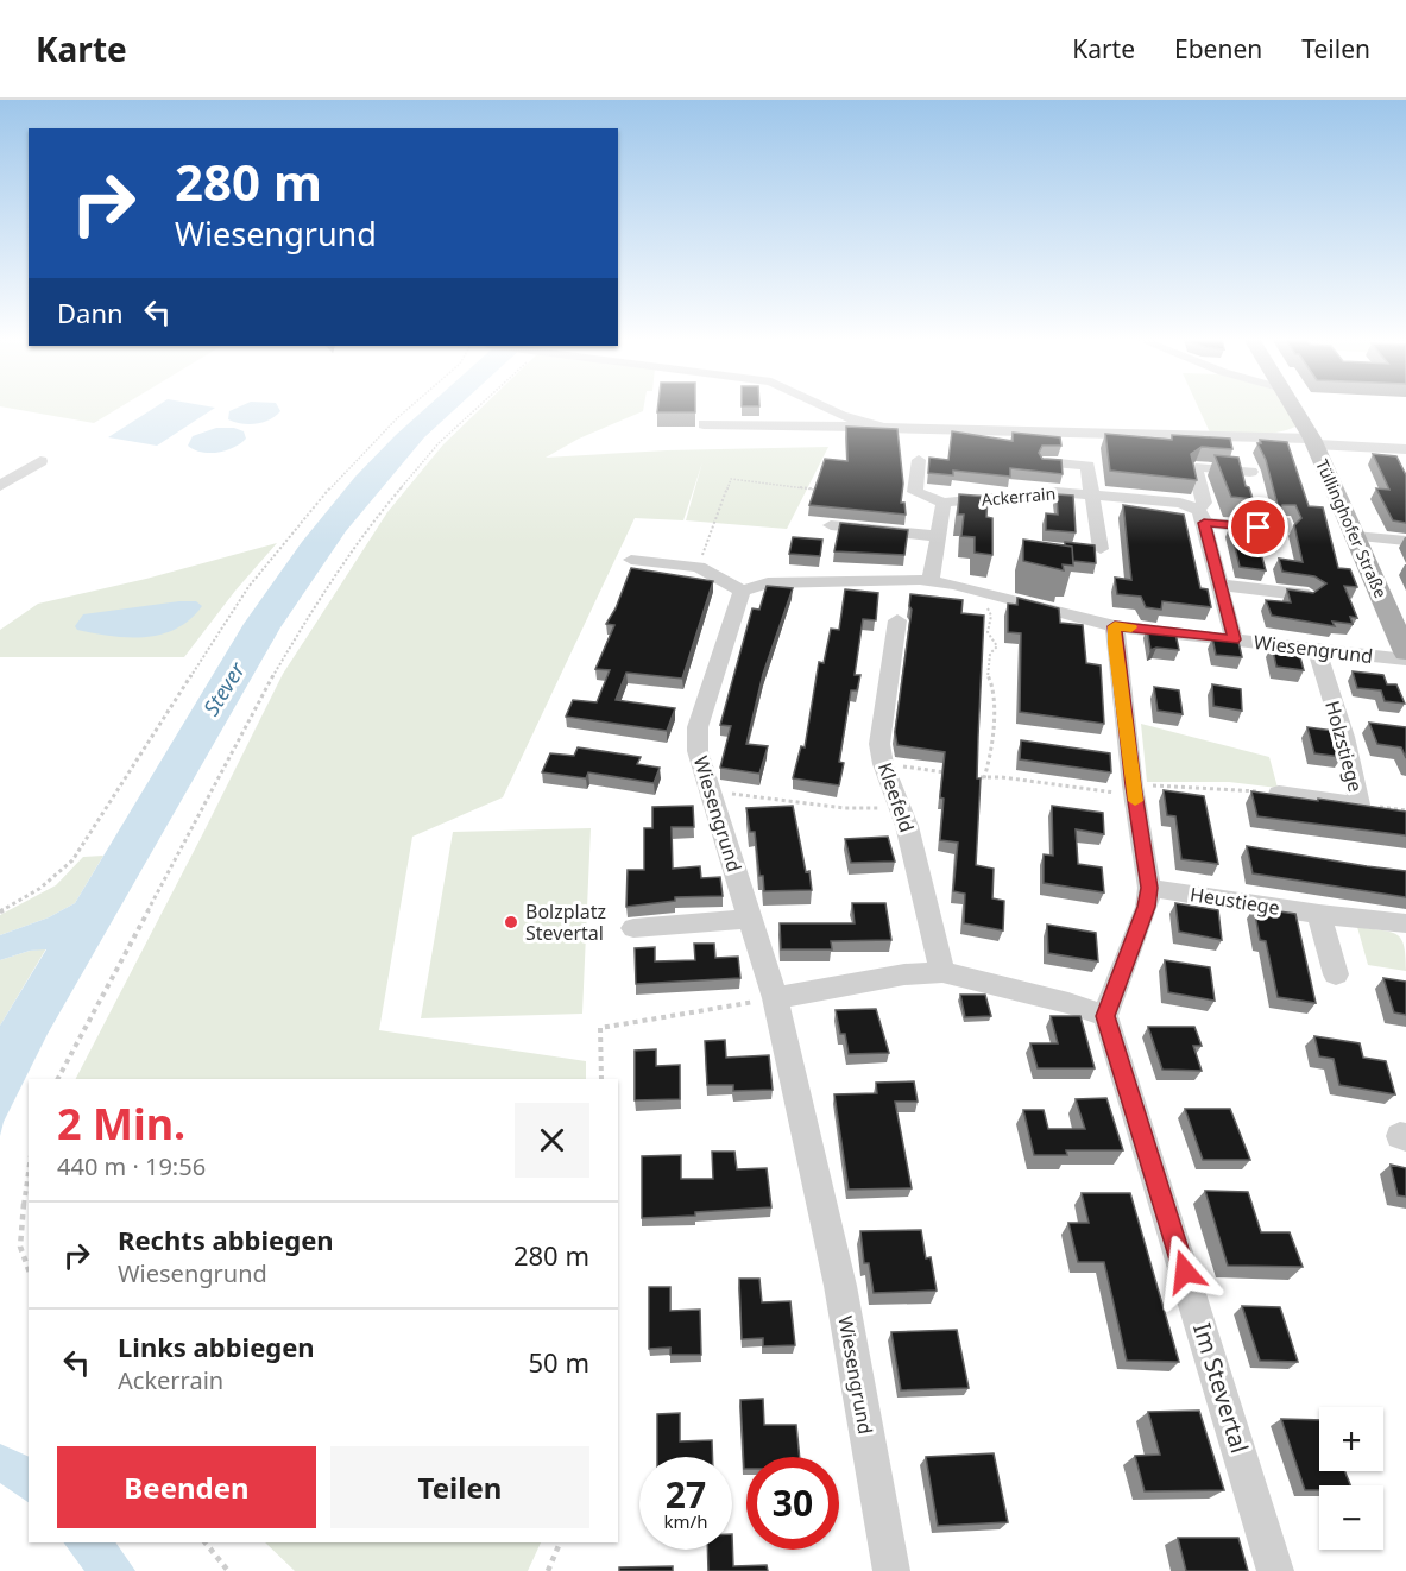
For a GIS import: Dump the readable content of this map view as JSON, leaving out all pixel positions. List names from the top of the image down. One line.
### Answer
{"streets":{"main road":["Tüllinghofer Straße"],"street":["Ackerrain","Wiesengrund","Holzstiege","Kleefeld","Heustiege","Im Stevertal"]},"crossings":[["Wiesengrund","Holzstiege"]],"water":["Stever"],"places":["Bolzplatz Stevertal"],"page":{"header":"Karte","nav":["Karte","Ebenen","Teilen"],"turn":["280 m","Wiesengrund"],"then":"Dann","heading":["2 Min.","440 m · 19:56"],"list":[{"name":"Rechts abbiegen","note":"Wiesengrund","value":"280 m"},{"name":"Links abbiegen","note":"Ackerrain","value":"50 m"}],"map_buttons":["+","−"],"buttons":["Beenden","Teilen"],"speed":"27 km/h","limit":"30"}}
